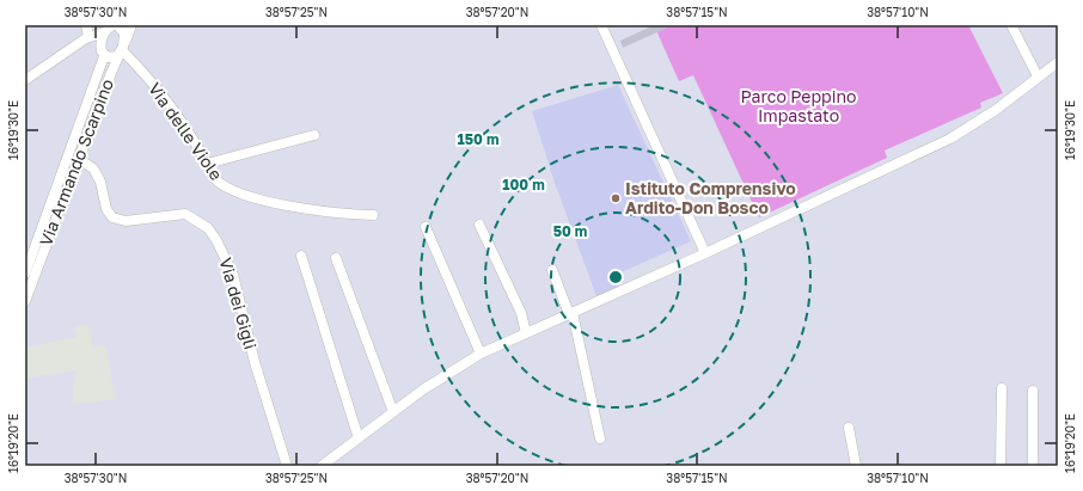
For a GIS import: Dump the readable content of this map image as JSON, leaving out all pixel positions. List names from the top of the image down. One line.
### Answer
{"streets":{"street":["Via delle Viole","Via Armando Scarpino","Via dei Gigli"]},"crossings":[["Via delle Viole","Via Armando Scarpino"],["Via Armando Scarpino","Via dei Gigli"]],"parks":["Parco Peppino Impastato"],"places":["Istituto Comprensivo Ardito-Don Bosco"],"coordinates":["38°57'30\"N","38°57'25\"N","38°57'20\"N","38°57'15\"N","38°57'10\"N","16°19'30\"E","16°19'20\"E"],"rings":["150 m","100 m","50 m"]}
